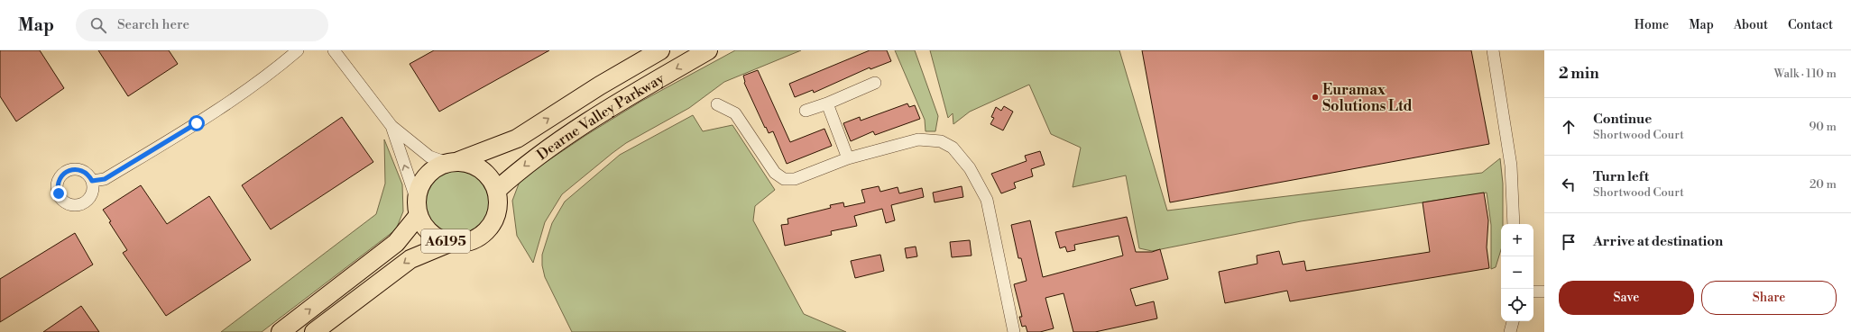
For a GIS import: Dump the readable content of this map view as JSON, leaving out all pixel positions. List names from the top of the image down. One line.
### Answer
{"streets":{"highway":["Dearne Valley Parkway","A6195"]},"crossings":[["Dearne Valley Parkway","A6195"]],"places":["Euramax Solutions Ltd"],"page":{"header":"Map","search":"Search here","nav":["Home","Map","About","Contact"],"heading":["2 min","Walk · 110 m"],"list":[["Continue","Shortwood Court","90 m"],["Turn left","Shortwood Court","20 m"],"Arrive at destination"],"map_buttons":["+","−"],"buttons":["Save","Share"]}}
